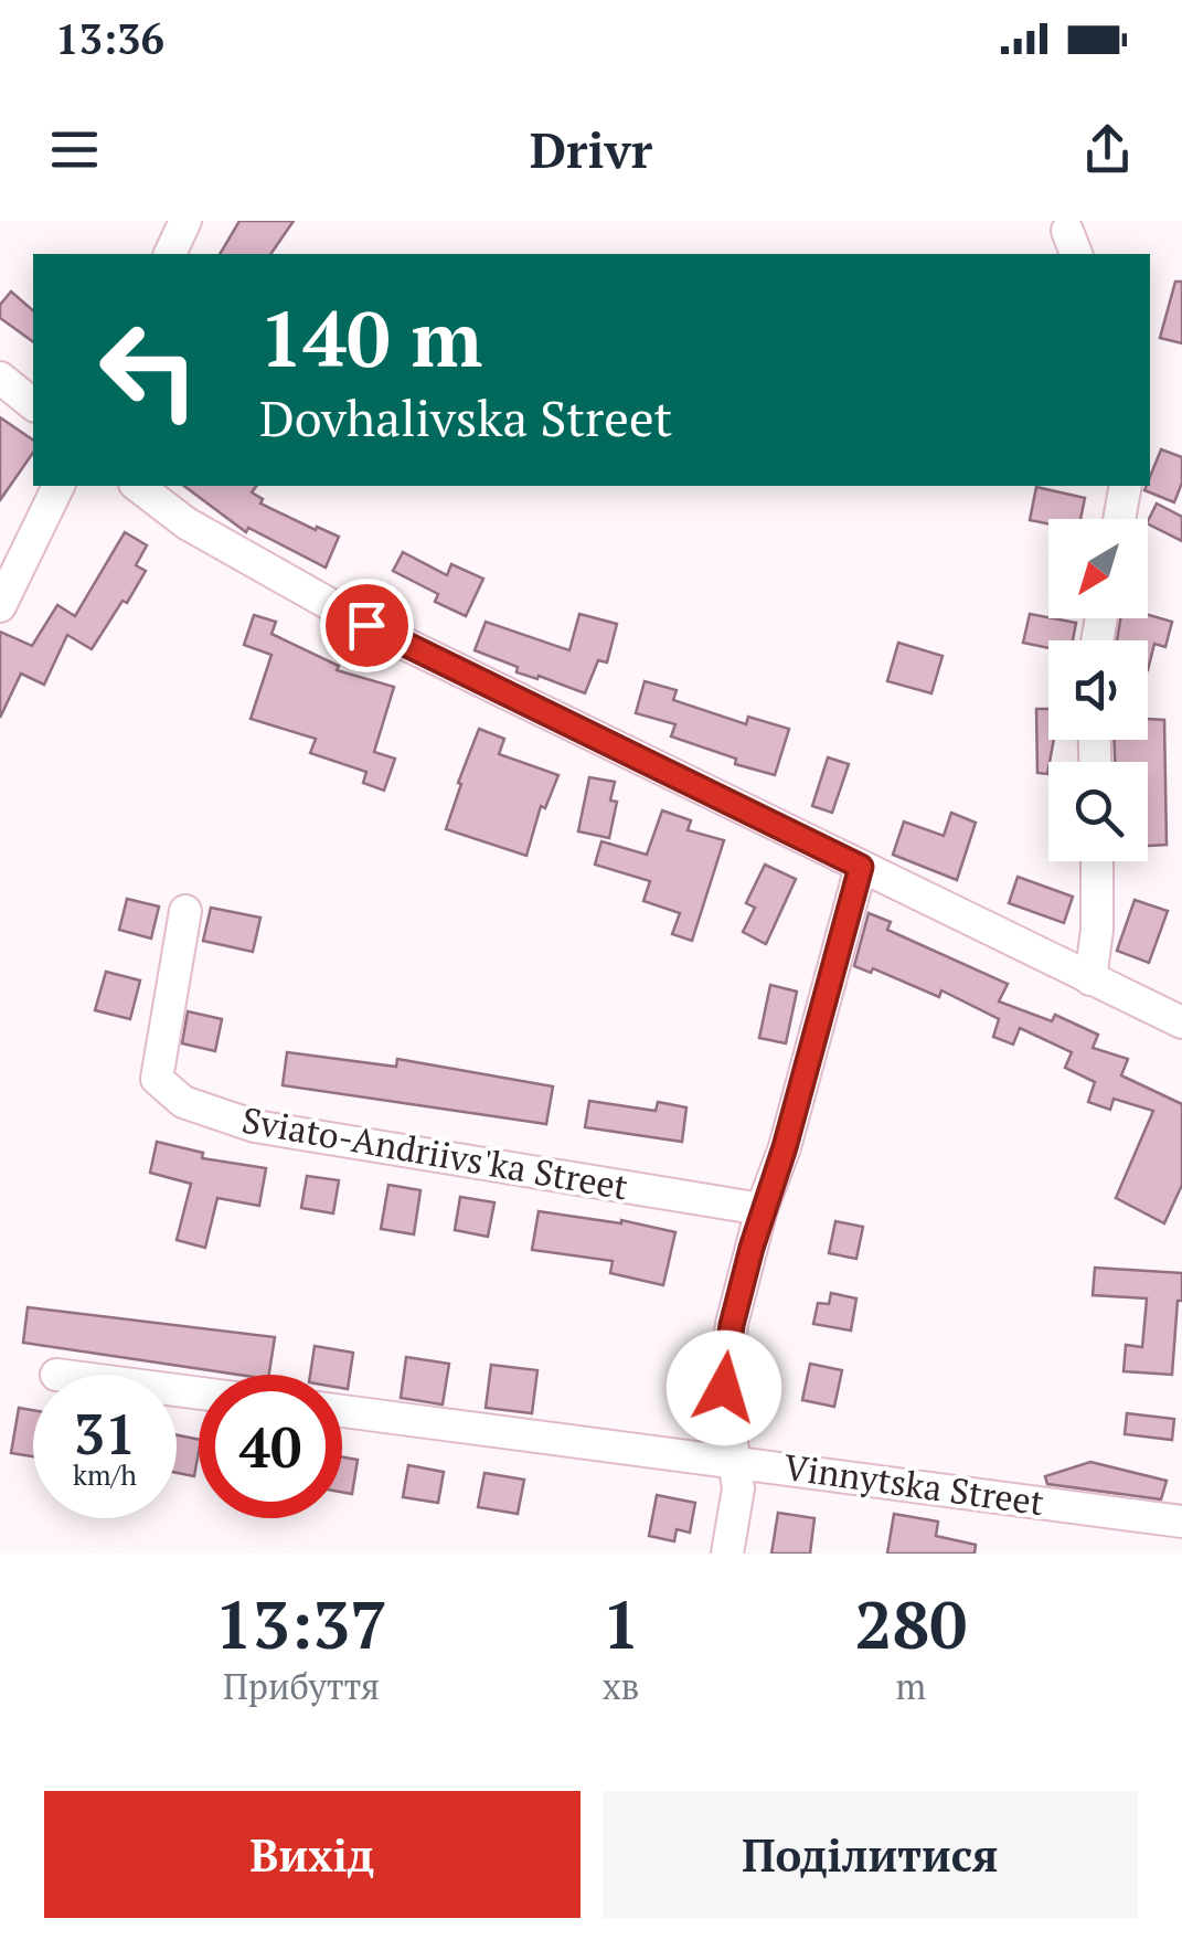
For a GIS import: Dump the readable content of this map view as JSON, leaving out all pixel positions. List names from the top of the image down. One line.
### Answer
{"streets":{"street":["Sviato-Andriivs'ka Street","Vinnytska Street"]},"north":"bottom left","page":{"status":"13:36","header":"Drivr","turn":["140 m","Dovhalivska Street"],"speed":"31 km/h","limit":"40","eta":["13:37","Прибуття","1","хв","280","m"],"buttons":["Вихід","Поділитися"]}}
